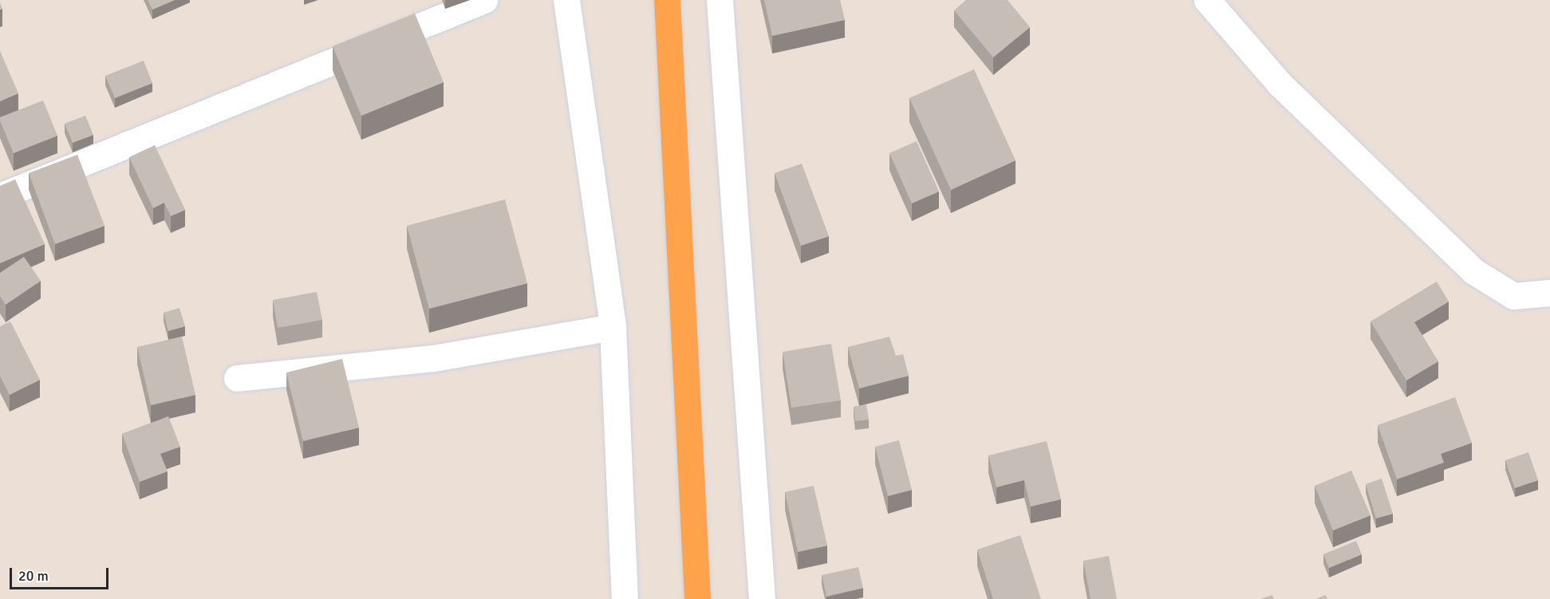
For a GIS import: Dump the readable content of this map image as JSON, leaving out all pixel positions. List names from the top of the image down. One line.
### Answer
{"scale_bar":"20 m"}
